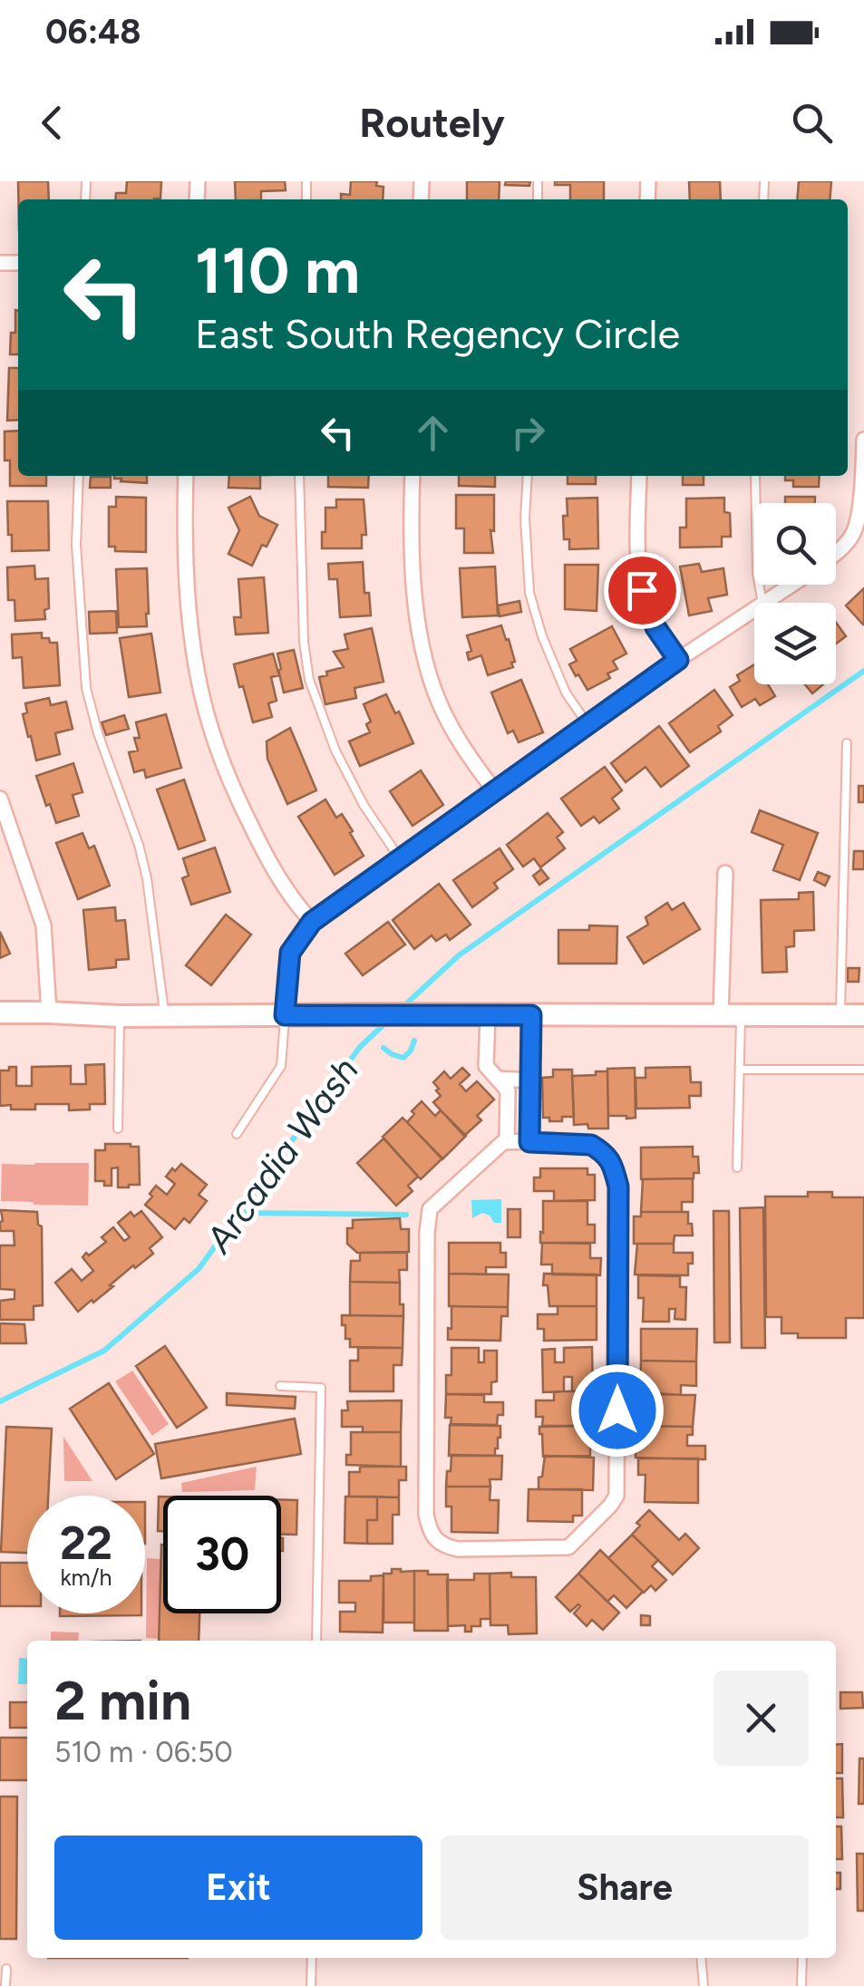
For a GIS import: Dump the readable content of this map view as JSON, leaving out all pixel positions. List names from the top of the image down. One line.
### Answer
{"water":["Arcadia Wash"],"page":{"status":"06:48","header":"Routely","turn":["110 m","East South Regency Circle"],"speed":"22 km/h","limit":"30","heading":["2 min","510 m · 06:50"],"buttons":["Exit","Share"]}}
